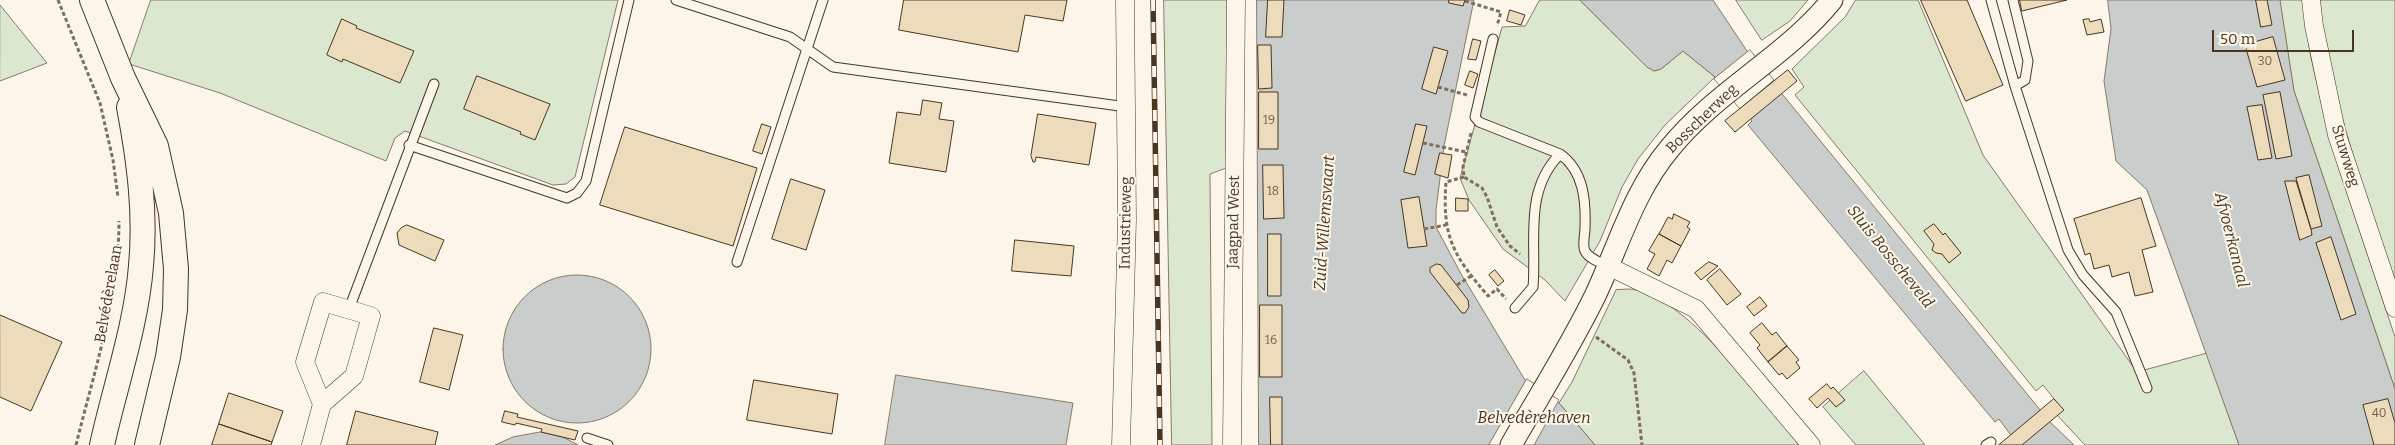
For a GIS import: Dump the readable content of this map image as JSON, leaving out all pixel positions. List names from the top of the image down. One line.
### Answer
{"streets":{"main road":["Belvédèrelaan"],"street":["Bosscherweg","Stuwweg","Jaagpad West","Industrieweg"]},"water":["Zuid-Willemsvaart","Afvoerkanaal","Sluis Bosscheveld","Belvedèrehaven"],"house_numbers":["30","19","18","16","40"],"scale_bar":"50 m"}
